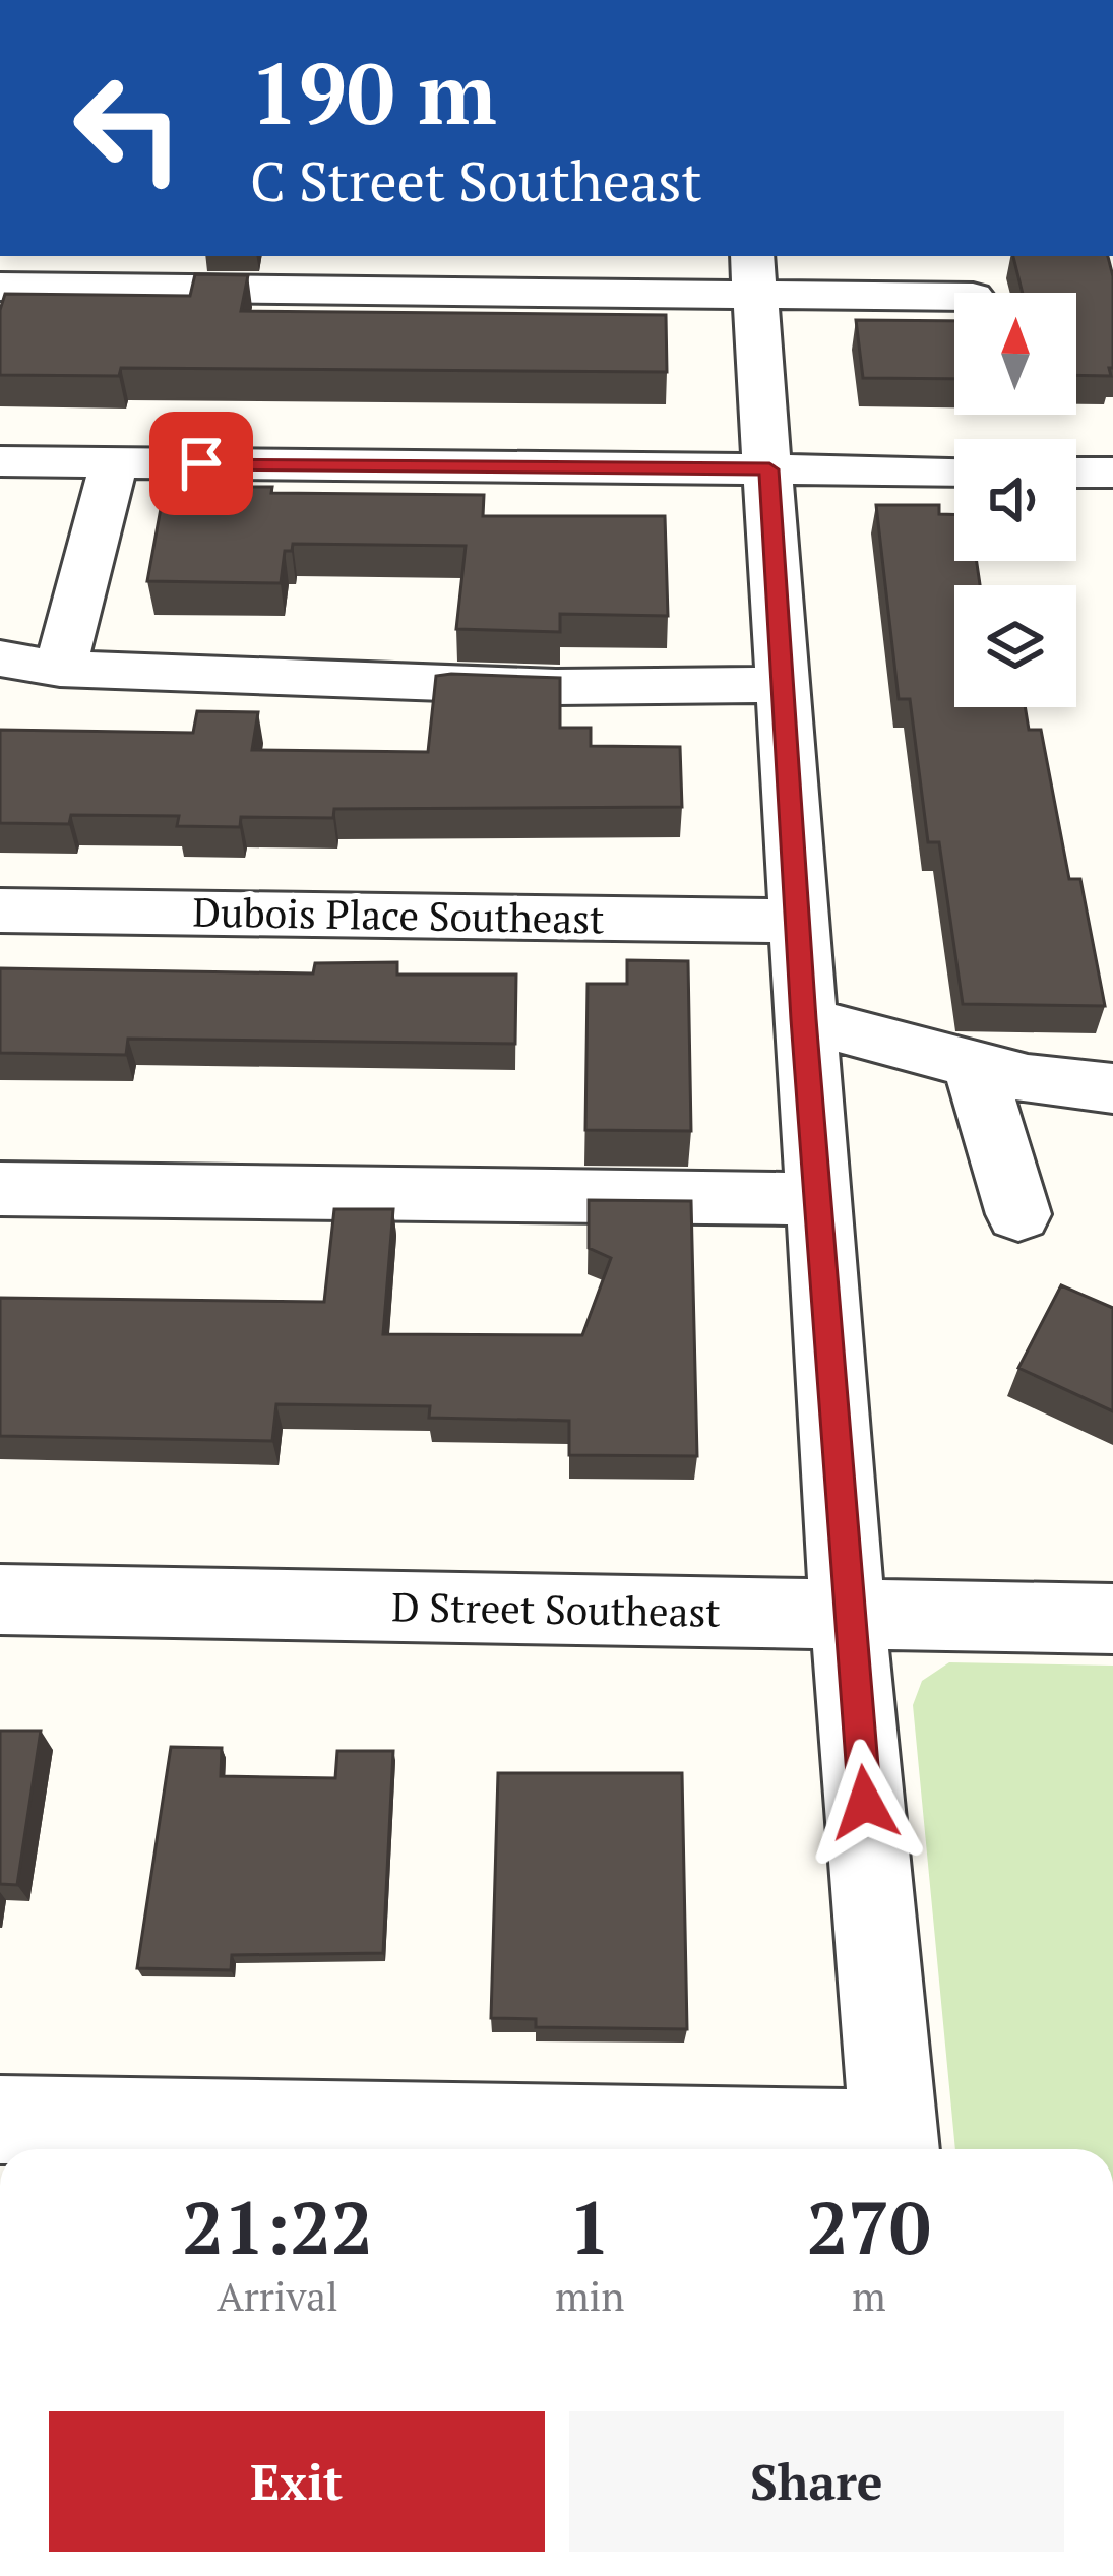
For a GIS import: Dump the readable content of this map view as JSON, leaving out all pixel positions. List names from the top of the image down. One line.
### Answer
{"streets":{"street":["Dubois Place Southeast","D Street Southeast"]},"north":"top","page":{"turn":["190 m","C Street Southeast"],"eta":["21:22","Arrival","1","min","270","m"],"buttons":["Exit","Share"]}}
